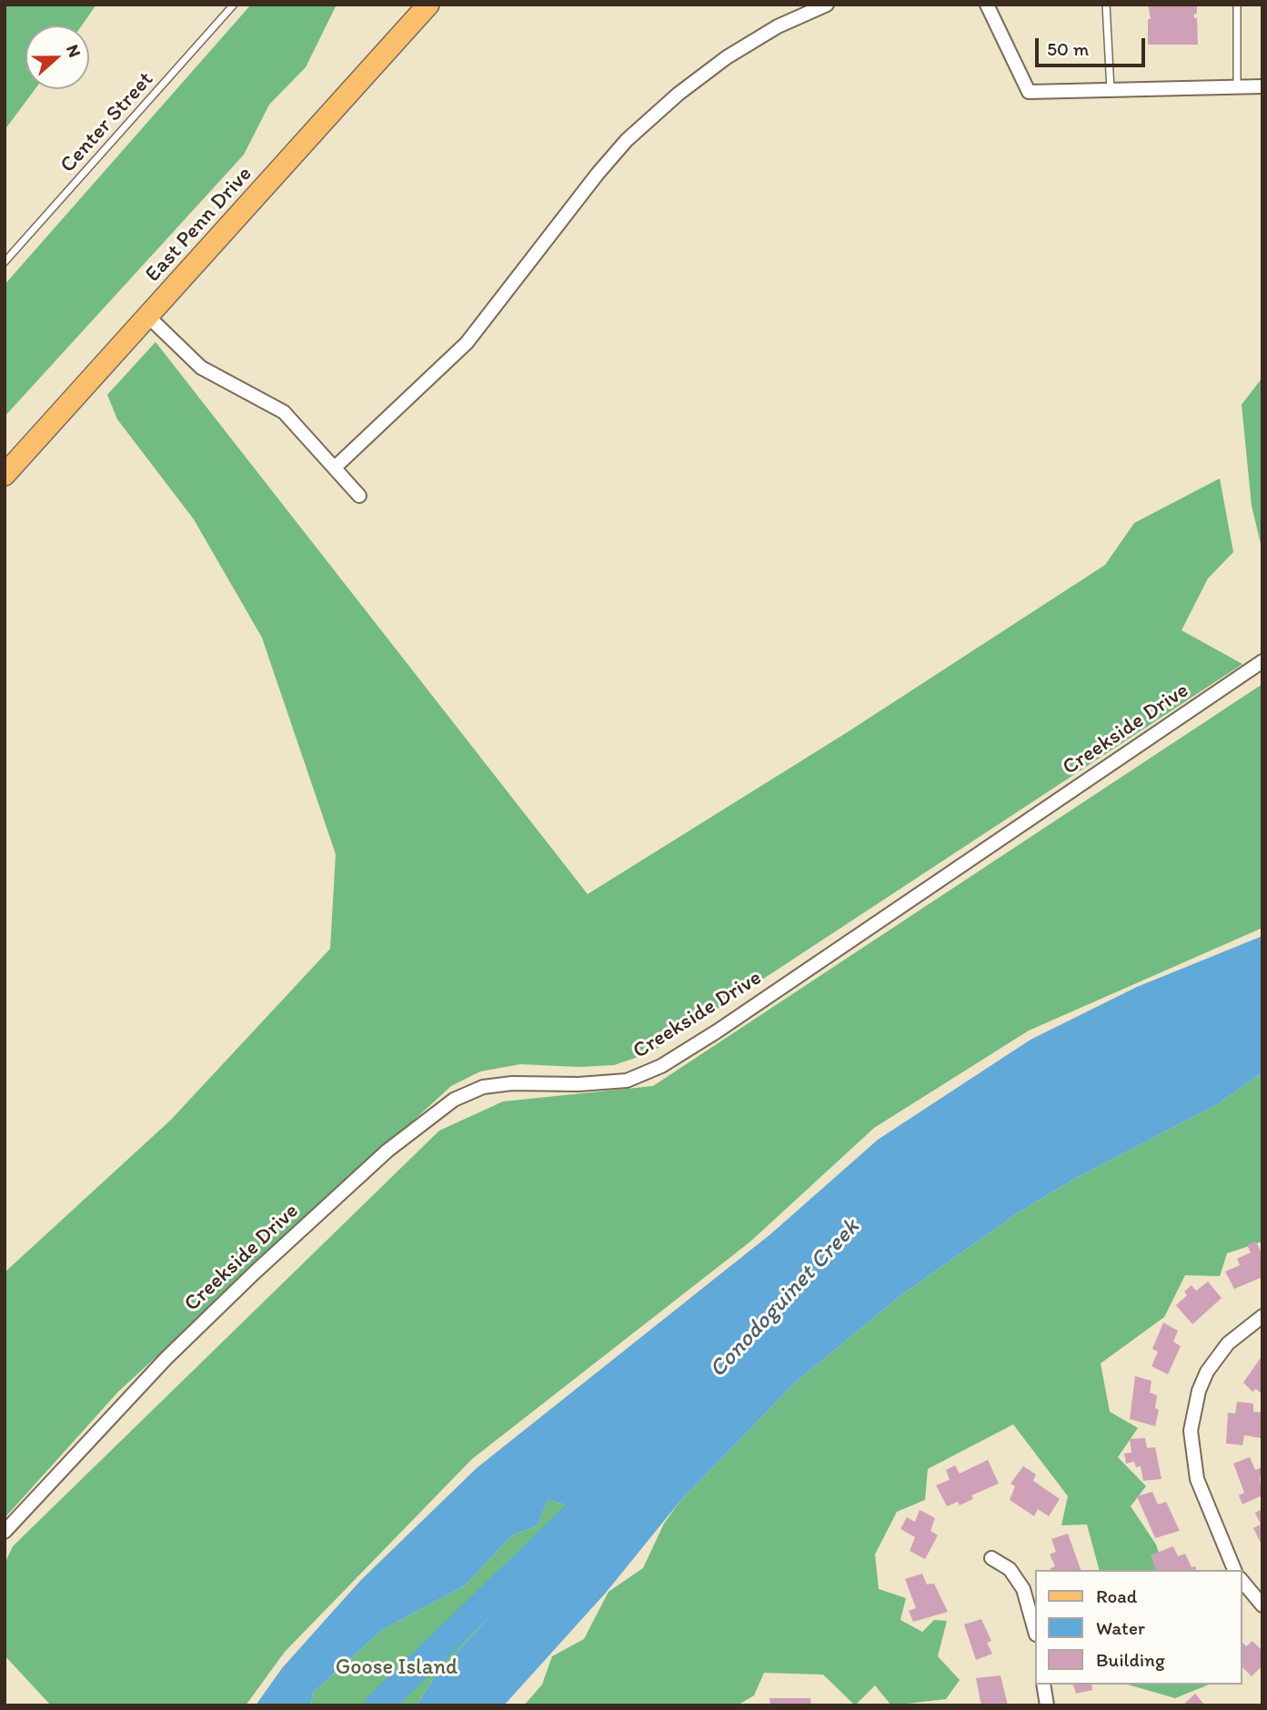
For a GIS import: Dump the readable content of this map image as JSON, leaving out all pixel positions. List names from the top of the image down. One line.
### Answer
{"streets":{"main road":["East Penn Drive"],"street":["Creekside Drive"],"lane":["Center Street"]},"water":["Conodoguinet Creek"],"parks":["Goose Island"],"legend":["Road","Water","Building"],"scale_bar":"50 m","north":"right"}
